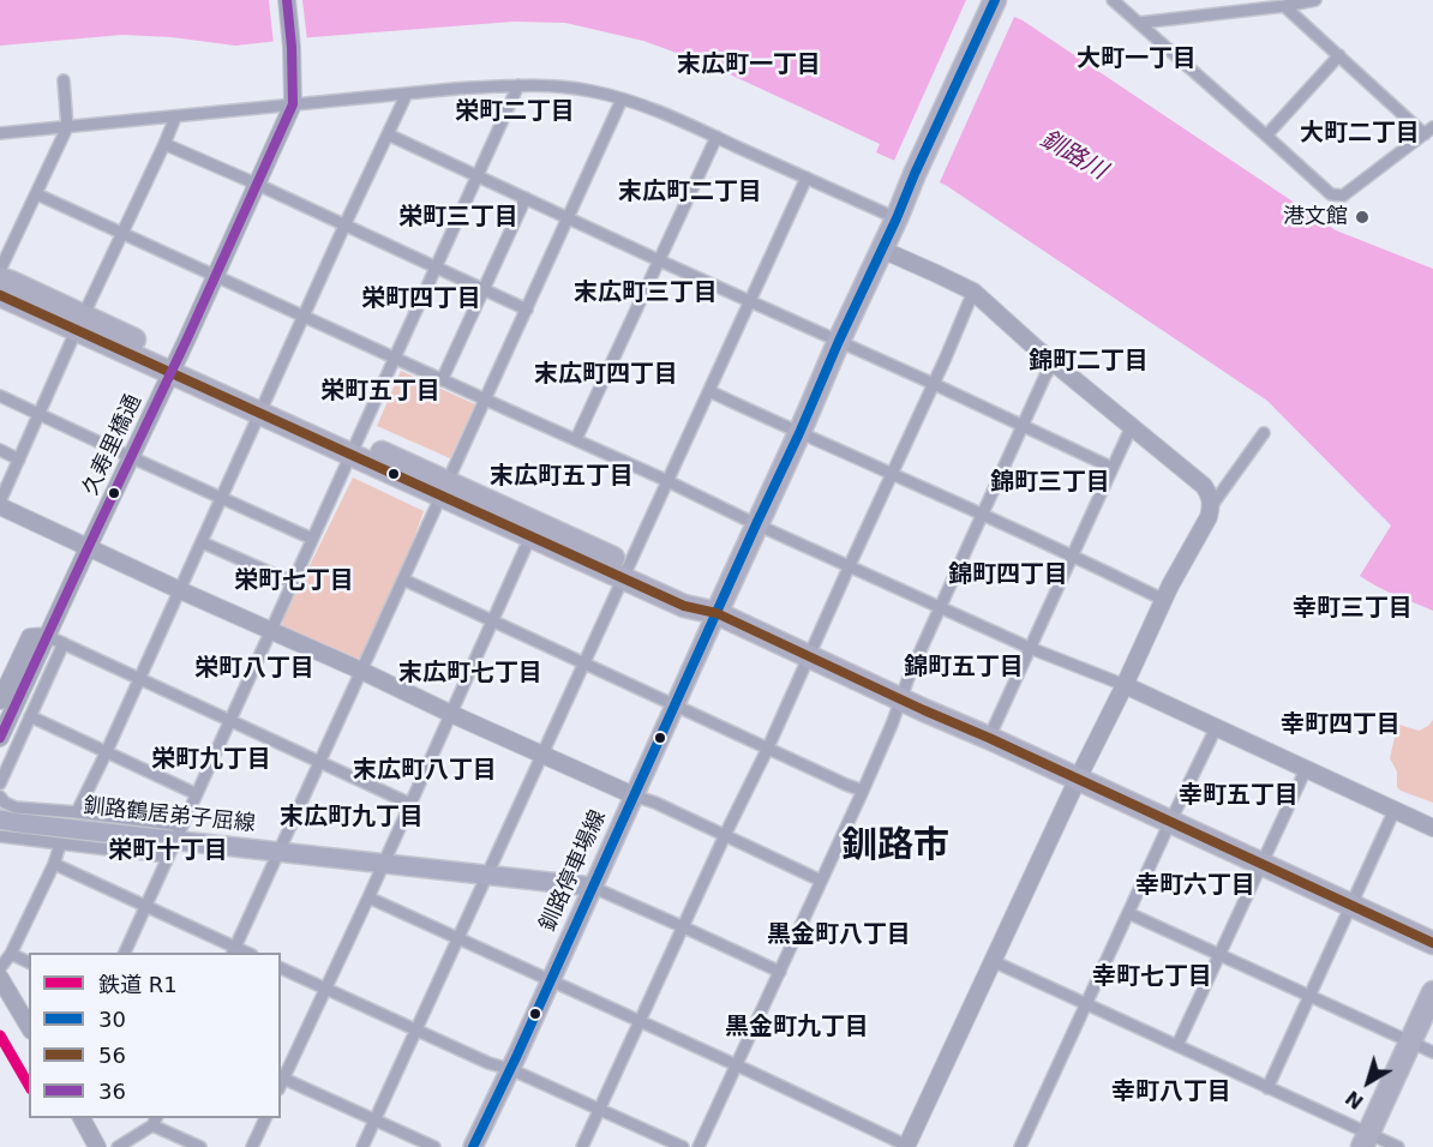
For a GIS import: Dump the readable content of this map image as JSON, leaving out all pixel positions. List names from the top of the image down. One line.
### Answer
{"streets":{"main road":["釧路鶴居弟子屈線","釧路停車場線"],"street":["久寿里橋通"]},"crossings":[["釧路鶴居弟子屈線","釧路停車場線"]],"districts":["大町一丁目","末広町一丁目","栄町二丁目","大町二丁目","末広町二丁目","栄町三丁目","末広町三丁目","栄町四丁目","錦町二丁目","末広町四丁目","栄町五丁目","末広町五丁目","錦町三丁目","錦町四丁目","栄町七丁目","幸町三丁目","錦町五丁目","栄町八丁目","末広町七丁目","幸町四丁目","栄町九丁目","末広町八丁目","幸町五丁目","末広町九丁目","釧路市","栄町十丁目","幸町六丁目","黒金町八丁目","幸町七丁目","黒金町九丁目","幸町八丁目"],"water":["釧路川"],"places":["港文館"],"lines":["transit line 30","transit line 36","transit line 56","rail line R1"],"legend":["鉄道 R1","30","56","36"],"north":"bottom left"}
